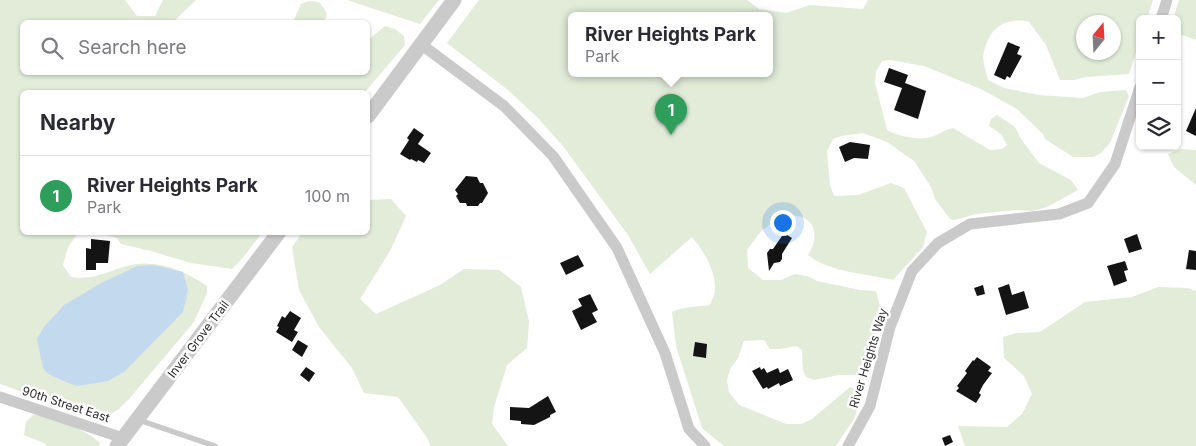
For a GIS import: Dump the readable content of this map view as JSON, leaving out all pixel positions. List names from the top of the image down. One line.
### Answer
{"streets":{"street":["Inver Grove Trail","River Heights Way","90th Street East"]},"crossings":[["Inver Grove Trail","90th Street East"]],"north":"top","page":{"popup":["River Heights Park","Park"],"map_buttons":["+","−"],"search":"Search here","heading":"Nearby","pins":"1","list":[{"mark":"1","name":"River Heights Park","note":"Park","value":"100 m"}]}}
